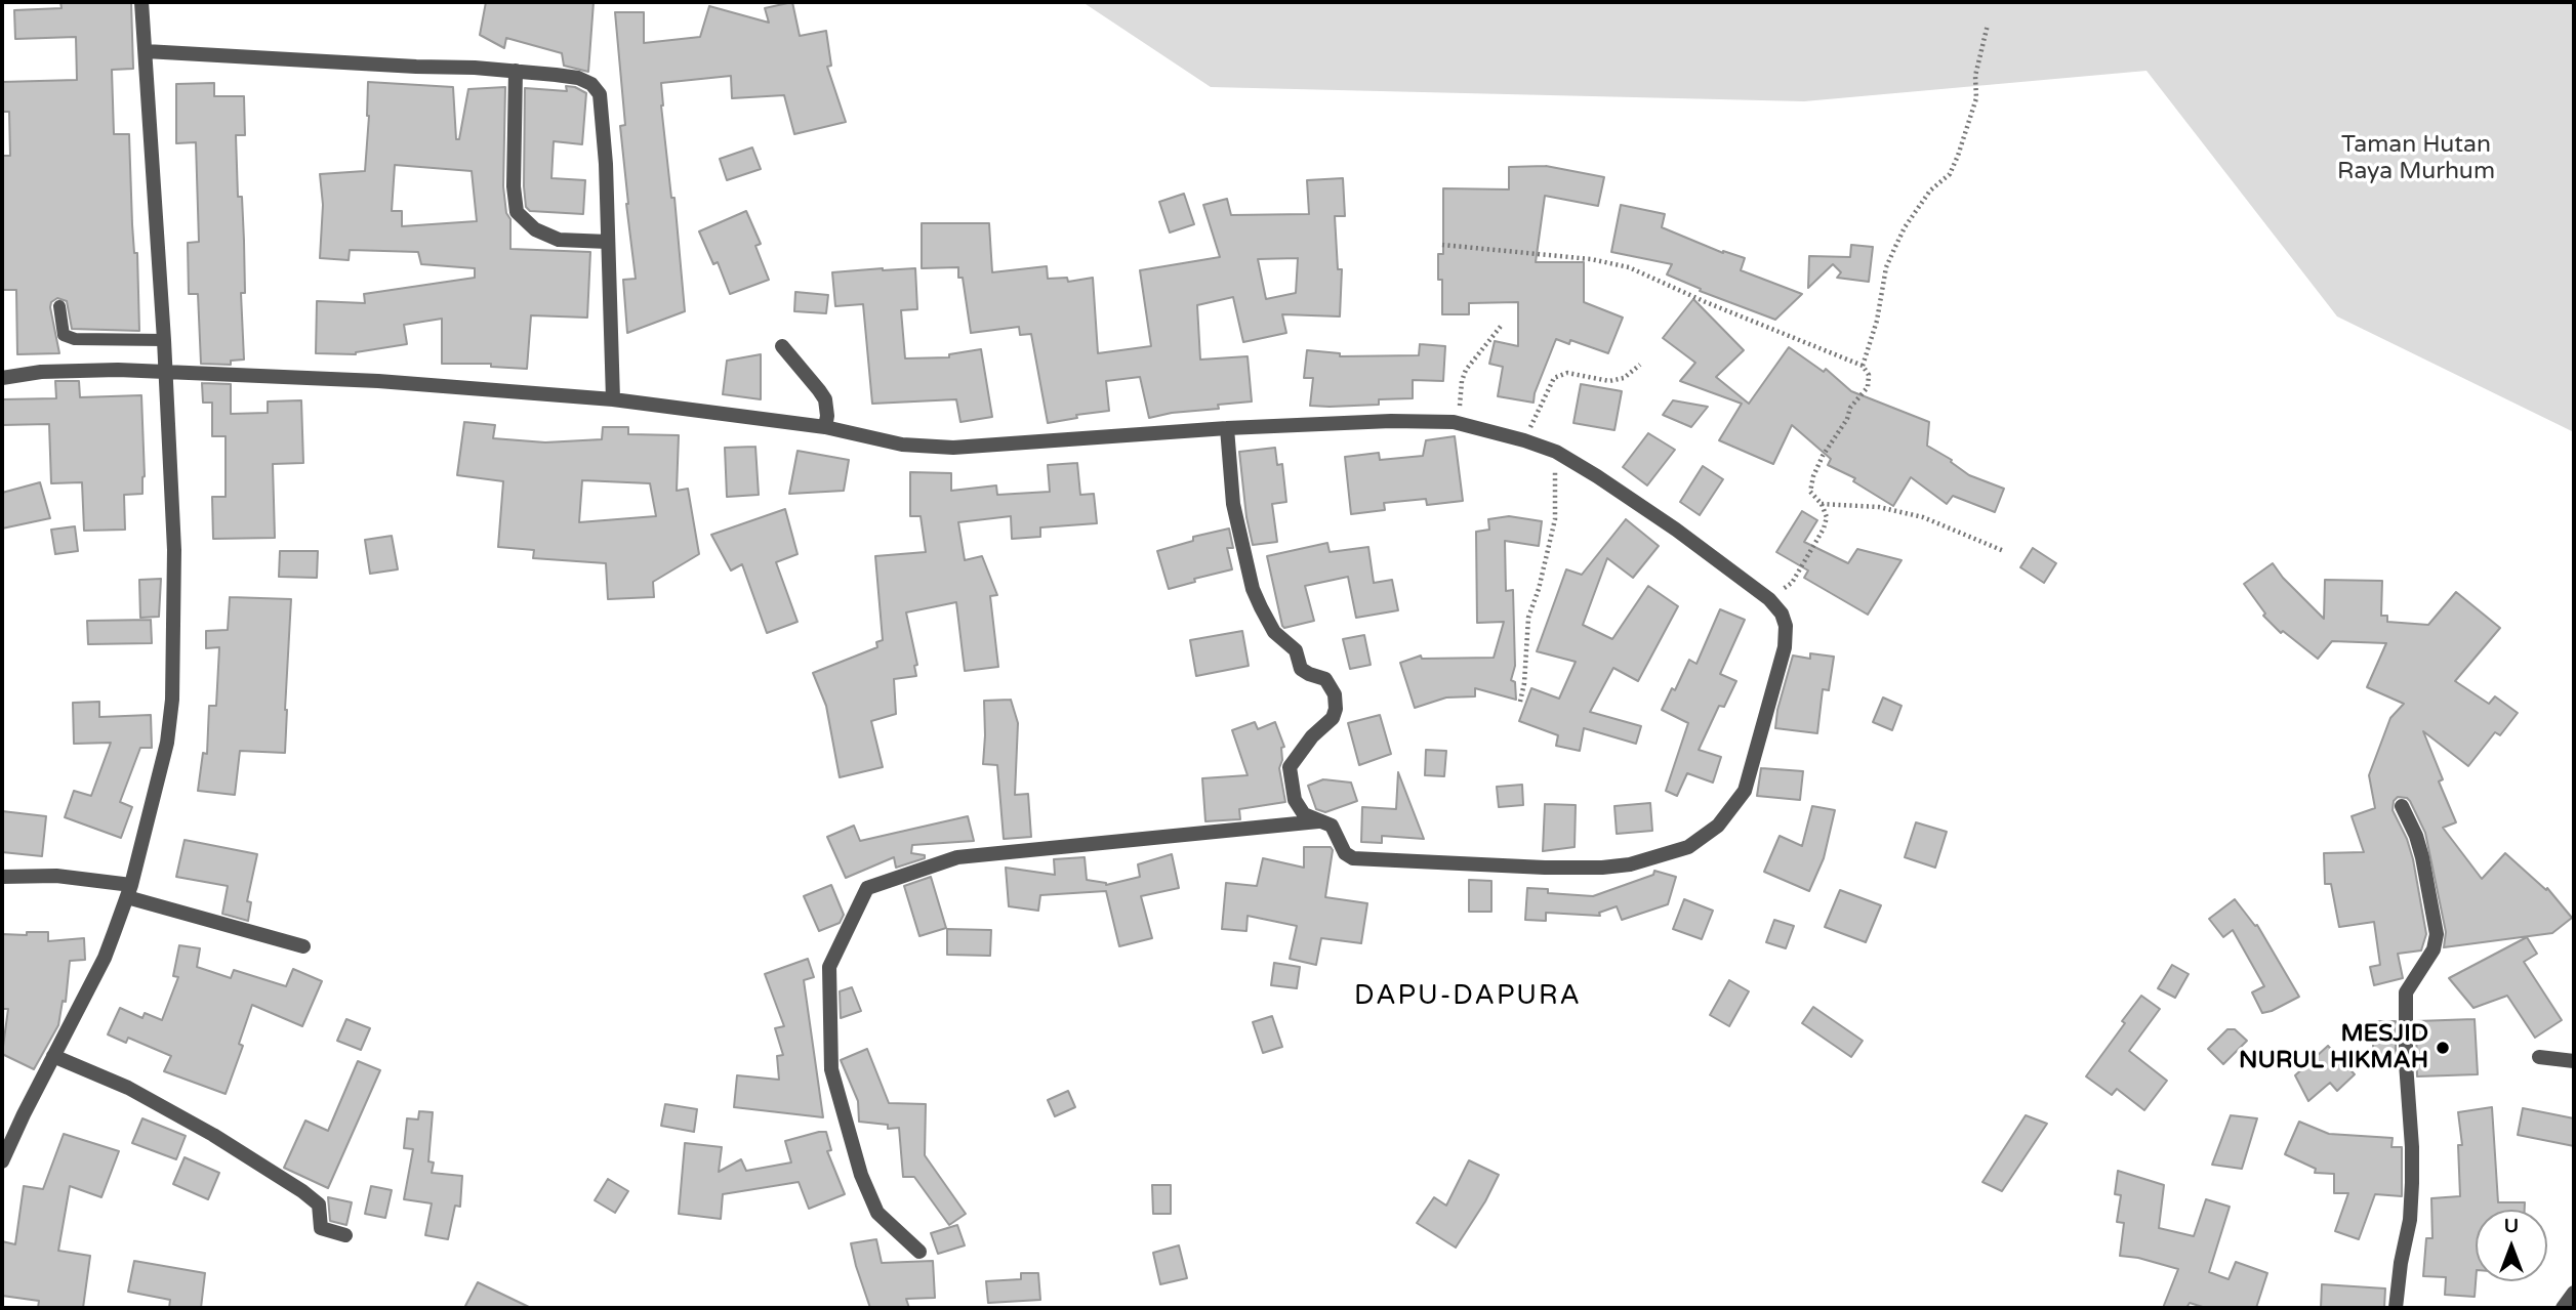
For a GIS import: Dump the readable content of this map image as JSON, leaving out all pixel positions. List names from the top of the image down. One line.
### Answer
{"districts":["DAPU-DAPURA"],"parks":["Taman Hutan Raya Murhum"],"places":["MESJID NURUL HIKMAH"],"north":"top"}
